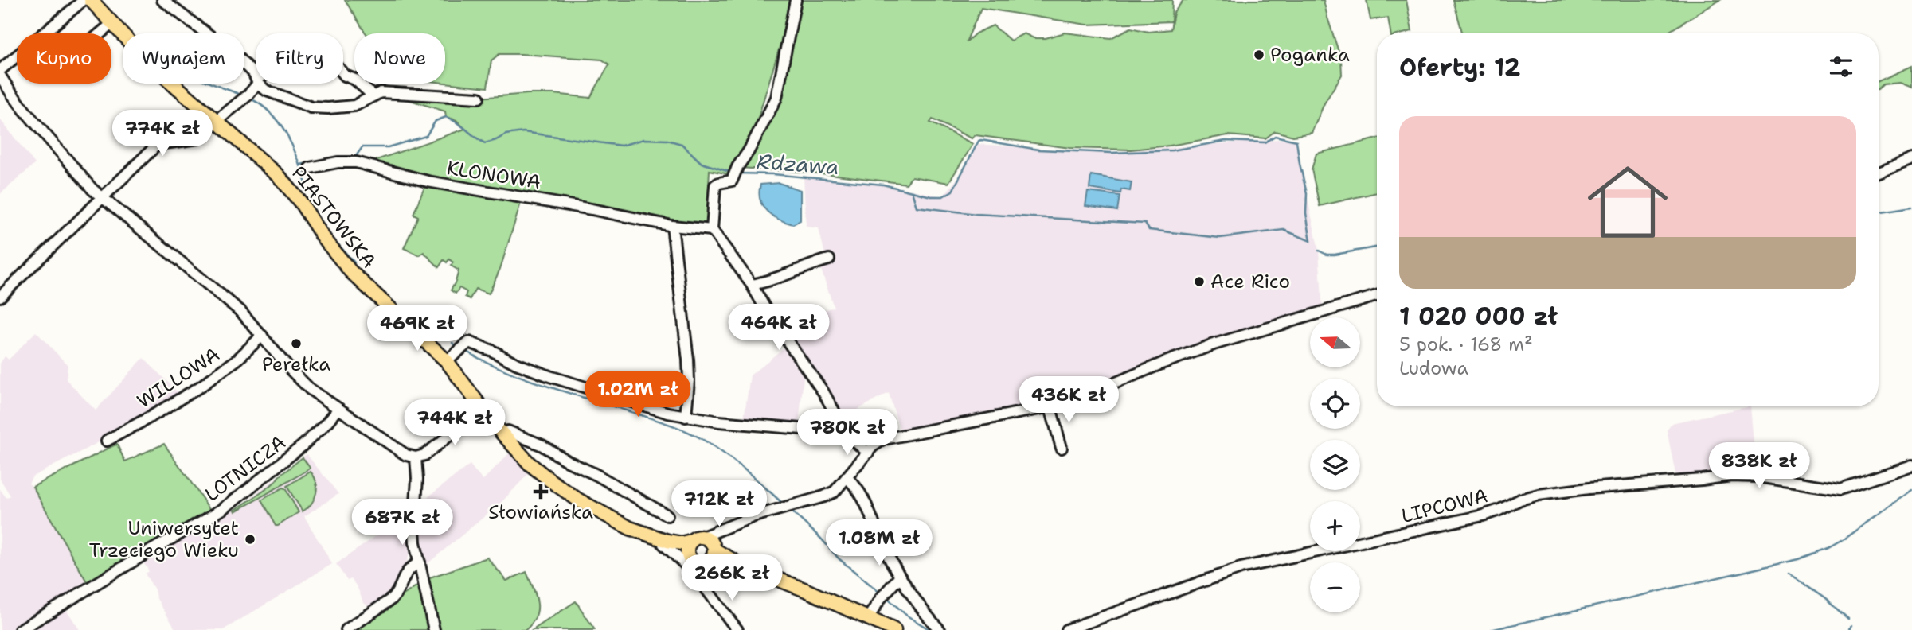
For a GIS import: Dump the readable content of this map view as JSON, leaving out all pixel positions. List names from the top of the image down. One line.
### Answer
{"streets":{"main road":["PIASTOWSKA"],"street":["KLONOWA","WILLOWA","LOTNICZA","LIPCOWA"]},"water":["Rdzawa"],"places":{"other":["Poganka","Ace Rico","Perełka","Uniwersytet Trzeciego Wieku"],"health":["Słowiańska"]},"north":"left","page":{"chip":["Kupno","Wynajem","Filtry","Nowe"],"heading":"Oferty: 12","list":[{"name":"1 020 000 zł","note":"5 pok. · 168 m² · Ludowa"}],"price":["774K zł","464K zł","469K zł","1.02M zł","436K zł","744K zł","780K zł","838K zł","712K zł","687K zł","1.08M zł","266K zł"],"map_buttons":["+","−"]}}
